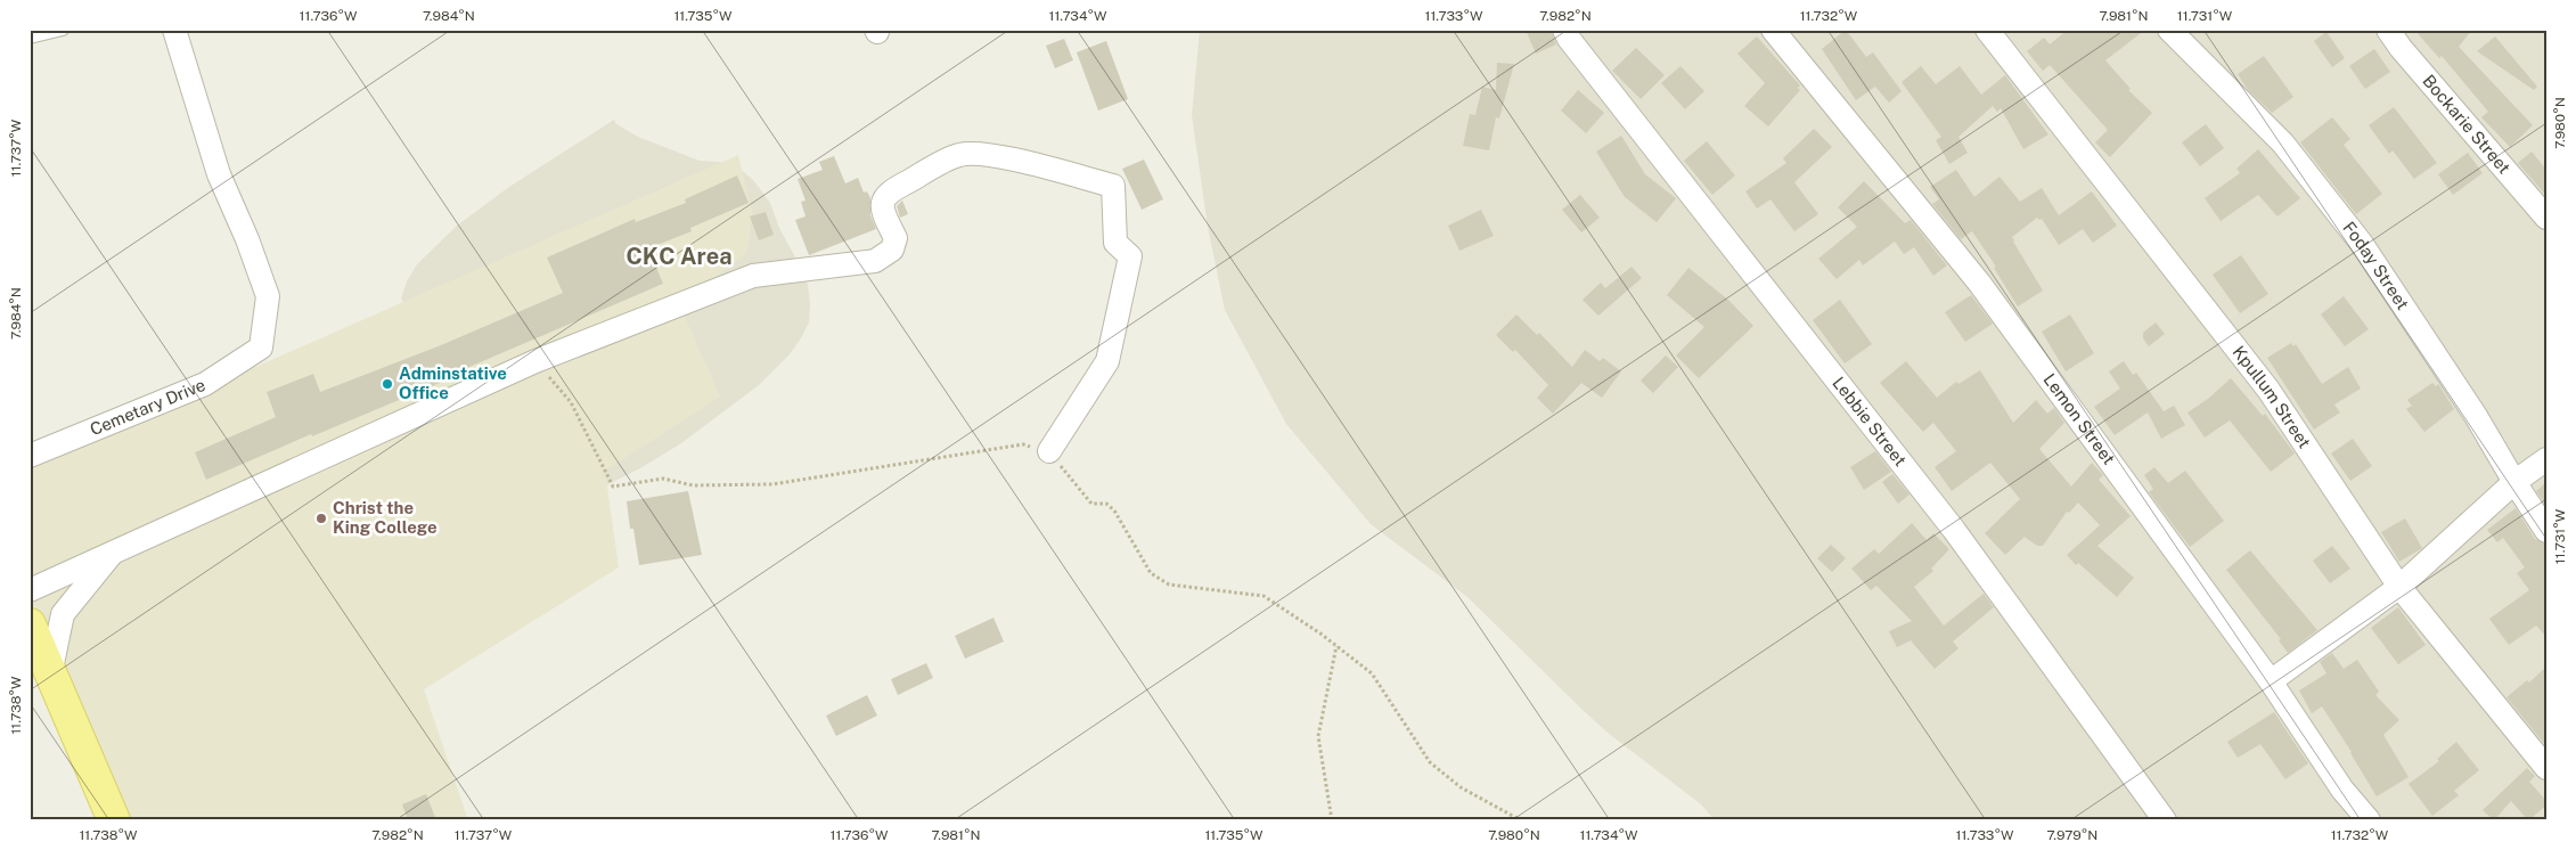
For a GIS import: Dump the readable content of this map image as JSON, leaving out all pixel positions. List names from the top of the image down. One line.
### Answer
{"streets":{"street":["Bockarie Street","Foday Street","Kpullum Street","Cemetary Drive","Lemon Street","Lebbie Street"]},"districts":["CKC Area"],"places":["Adminstative Office","Christ the King College"],"coordinates":["11.736°W","7.984°N","11.735°W","11.734°W","11.733°W","7.982°N","11.732°W","7.981°N","11.731°W","7.980°N","11.737°W","11.738°W","7.979°N"]}
